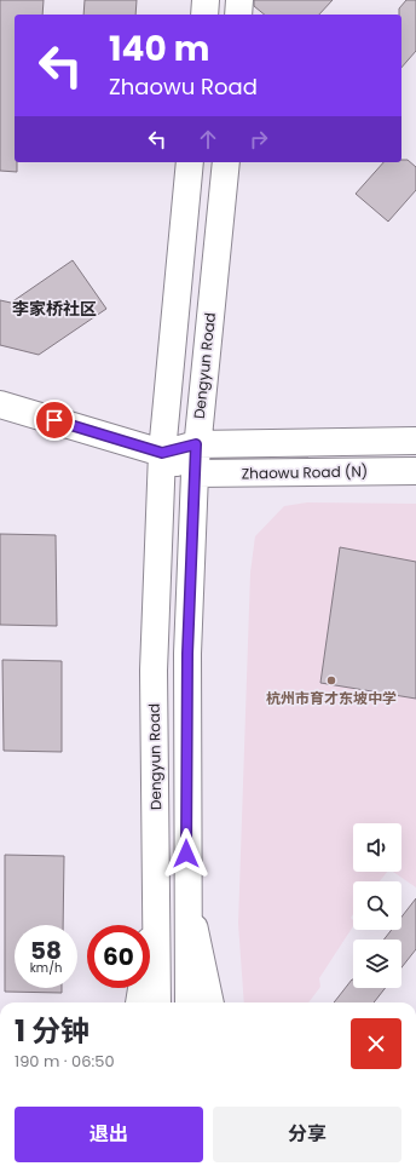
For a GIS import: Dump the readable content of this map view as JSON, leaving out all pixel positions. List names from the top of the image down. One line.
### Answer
{"streets":{"main road":["Dengyun Road","Zhaowu Road (N)"]},"crossings":[["Dengyun Road","Zhaowu Road (N)"]],"districts":["李家桥社区"],"places":["杭州市育才东坡中学"],"page":{"turn":["140 m","Zhaowu Road"],"speed":"58 km/h","limit":"60","heading":["1 分钟","190 m · 06:50"],"buttons":["退出","分享"]}}
